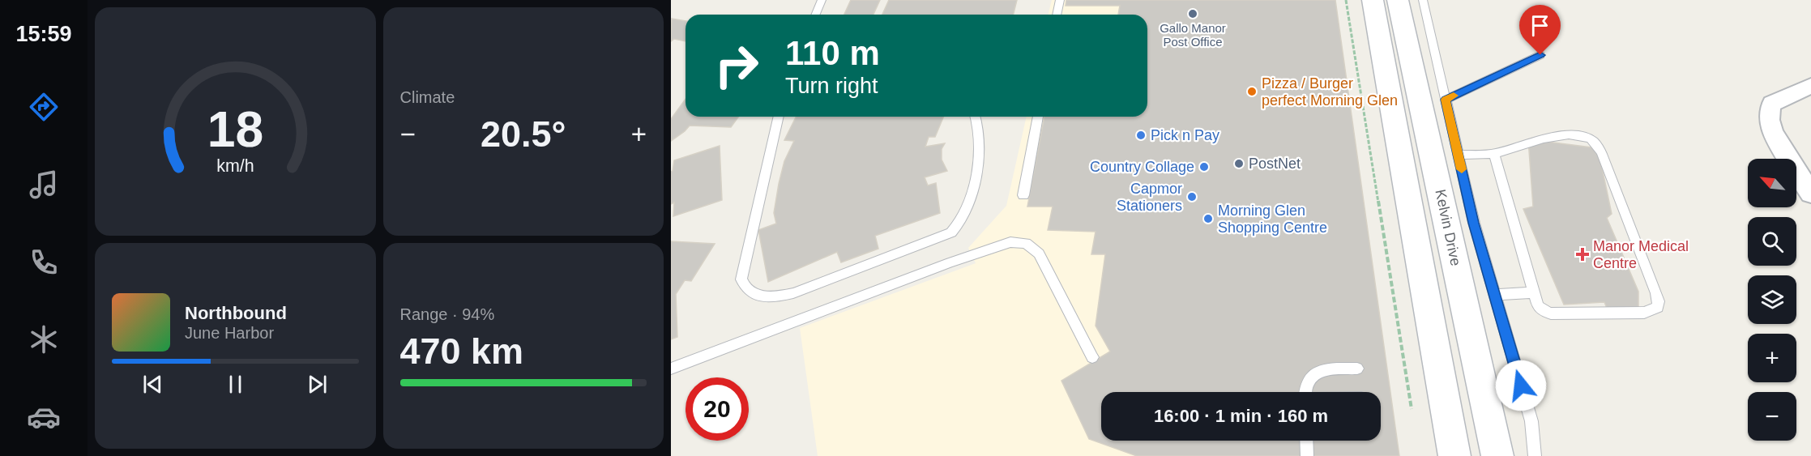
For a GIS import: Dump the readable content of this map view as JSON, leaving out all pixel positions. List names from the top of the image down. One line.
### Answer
{"streets":{"main road":["Kelvin Drive"]},"places":{"other":["Gallo Manor Post Office","Pizza / Burger perfect Morning Glen","Pick n Pay","PostNet","Country Collage","Capmor Stationers","Morning Glen Shopping Centre"],"health":["Manor Medical Centre"]},"north":"top left","page":{"tabs":"15:59","tile":["Climate",["Range · 94%","470 km"]],"turn":["110 m","Turn right"],"heat":["−","20.5°","+"],"map_buttons":["+","−"],"song":["Northbound","June Harbor"],"limit":"20","trip":"16:00 · 1 min · 160 m","gauge":["18","km/h"]}}
